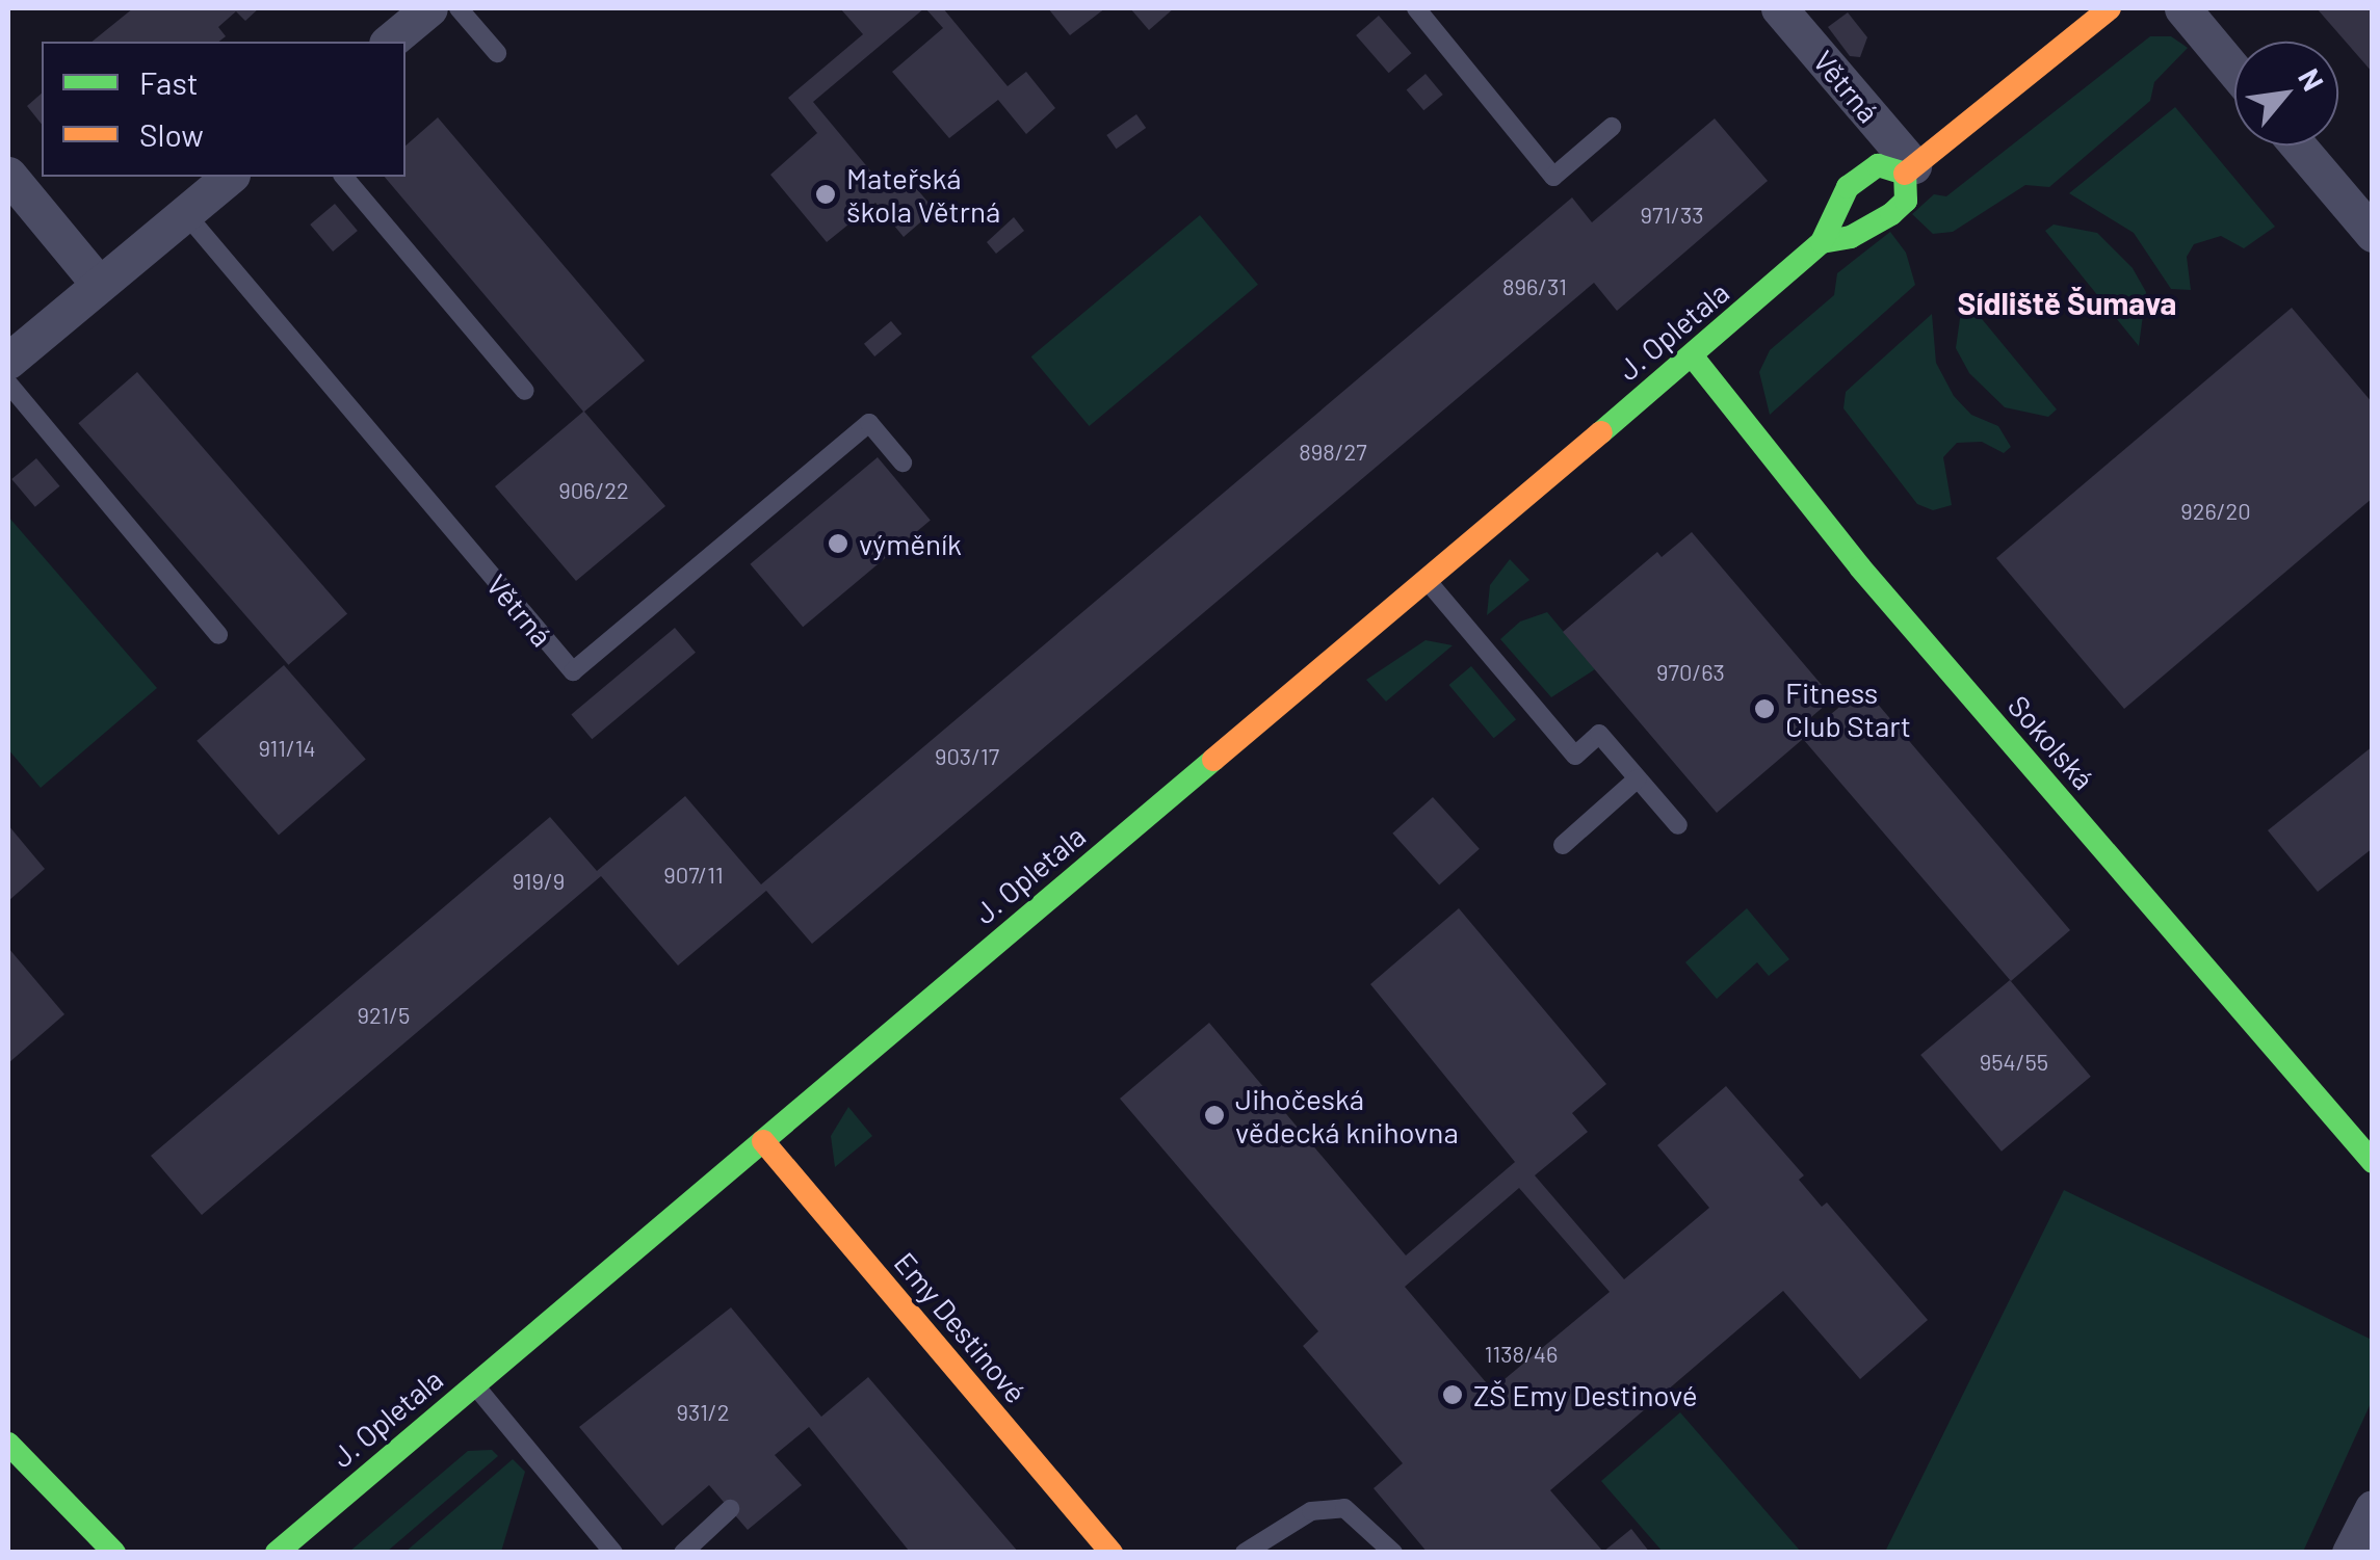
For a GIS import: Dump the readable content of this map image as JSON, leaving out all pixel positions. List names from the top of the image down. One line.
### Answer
{"streets":{"street":["Větrná","J. Opletala","Sokolská","Emy Destinové"]},"crossings":[["Větrná","J. Opletala"],["J. Opletala","Sokolská"],["J. Opletala","Emy Destinové"]],"districts":["Sídliště Šumava"],"places":["Mateřská škola Větrná","výměník","Fitness Club Start","Jihočeská vědecká knihovna","ZŠ Emy Destinové"],"house_numbers":["971/33","896/31","898/27","906/22","926/20","970/63","911/14","903/17","907/11","919/9","921/5","954/55","1138/46","931/2"],"legend":["Fast","Slow"],"north":"top right"}
